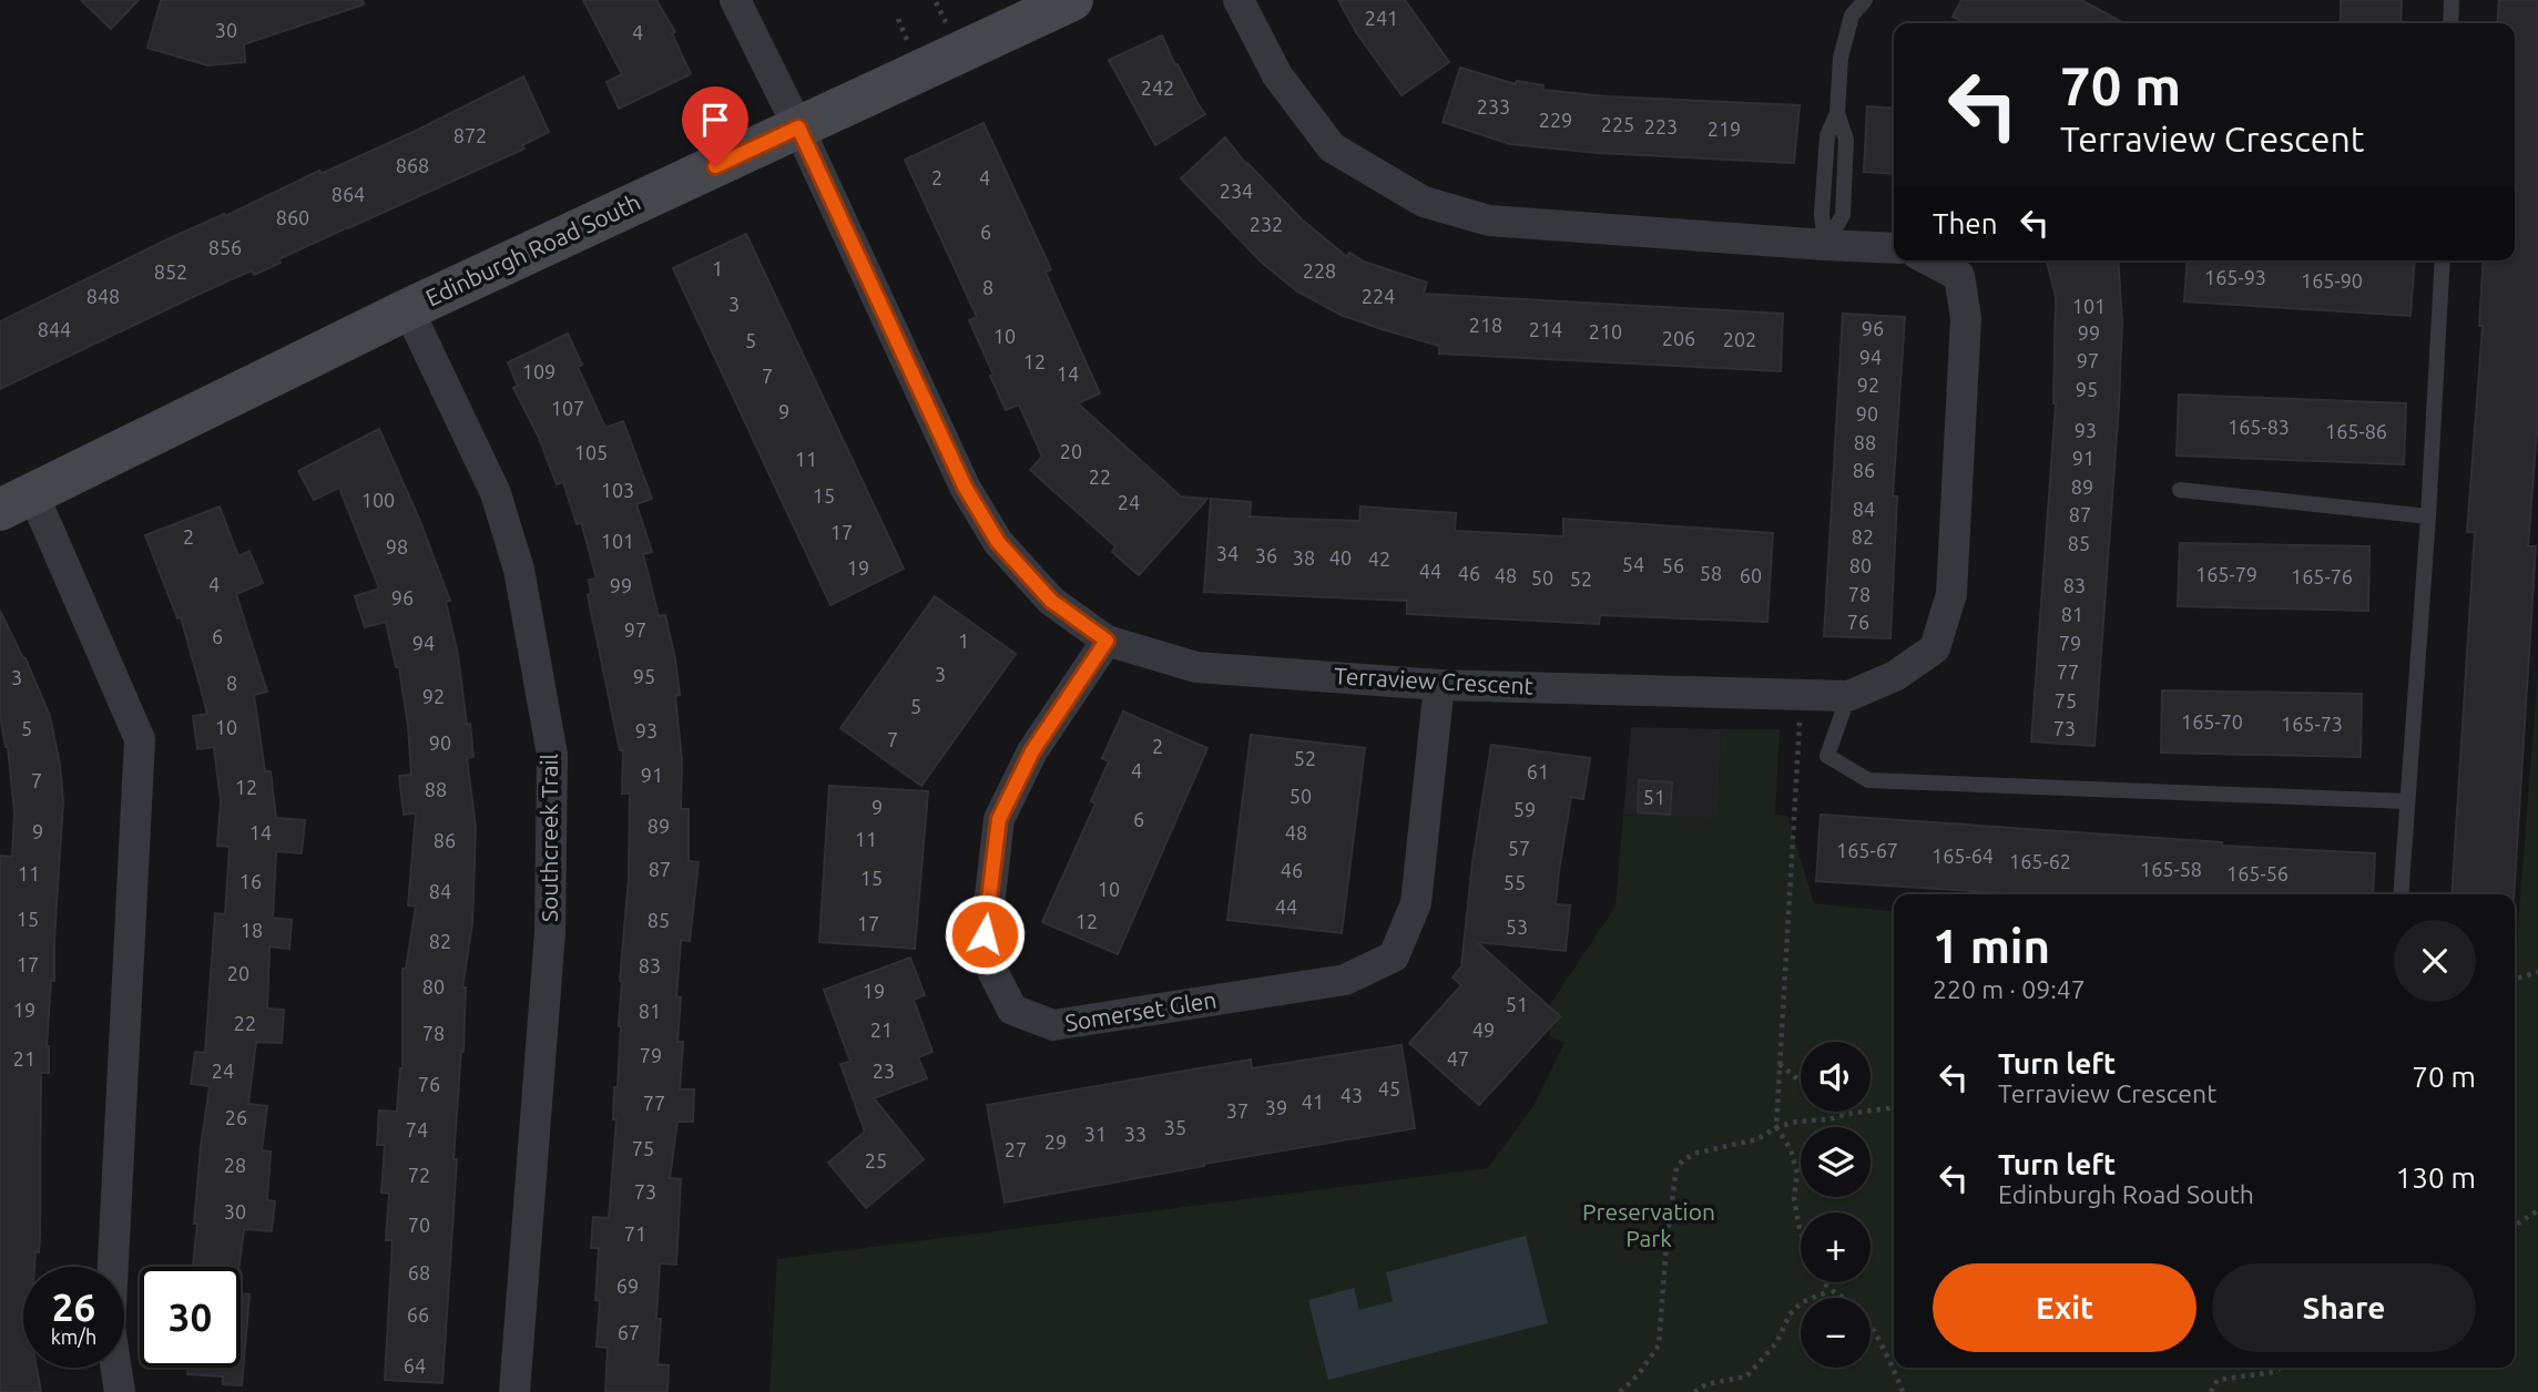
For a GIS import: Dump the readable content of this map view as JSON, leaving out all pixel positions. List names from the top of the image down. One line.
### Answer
{"streets":{"main road":["Edinburgh Road South"],"street":["Terraview Crescent","Southcreek Trail","Somerset Glen"]},"crossings":[["Edinburgh Road South","Terraview Crescent"],["Edinburgh Road South","Southcreek Trail"],["Terraview Crescent","Somerset Glen"]],"parks":["Preservation Park"],"house_numbers":["241","30","4","242","233","229","225","223","219","872","868","2","4","234","864","860","232","6","856","1","228","852","165-93","165-90","8","848","224","3","101","218","96","844","214","210","99","10","206","202","5","94","97","12","109","14","7","92","95","107","9","90","165-83","93","165-86","88","20","105","91","11","86","22","89","103","15","100","24","84","87","17","2","82","101","85","98","34","36","38","40","42","54","56","80","19","44","46","58","165-79","48","60","165-76","50","52","4","99","83","78","96","81","76","97","6","1","94","79","77","3","95","3","8","92","75","5","165-70","165-73","10","5","73","93","7","90","2","52","4","61","91","7","12","88","50","51","9","59","6","89","9","14","48","11","86","57","165-67","165-64","165-62","87","165-58","46","11","165-56","15","16","55","10","84","44","15","85","12","17","53","18","82","17","83","20","80","19","51","19","81","22","21","49","78","79","21","47","24","23","76","45","43","41","77","39","37","26","35","74","31","33","29","75","27","25","28","72","73","30","70","71","68","69","66","67","64"],"page":{"turn":["70 m","Terraview Crescent"],"then":"Then","heading":["1 min","220 m · 09:47"],"list":[{"name":"Turn left","note":"Terraview Crescent","value":"70 m"},{"name":"Turn left","note":"Edinburgh Road South","value":"130 m"}],"map_buttons":["+","−"],"buttons":["Exit","Share"],"speed":"26 km/h","limit":"30"}}
